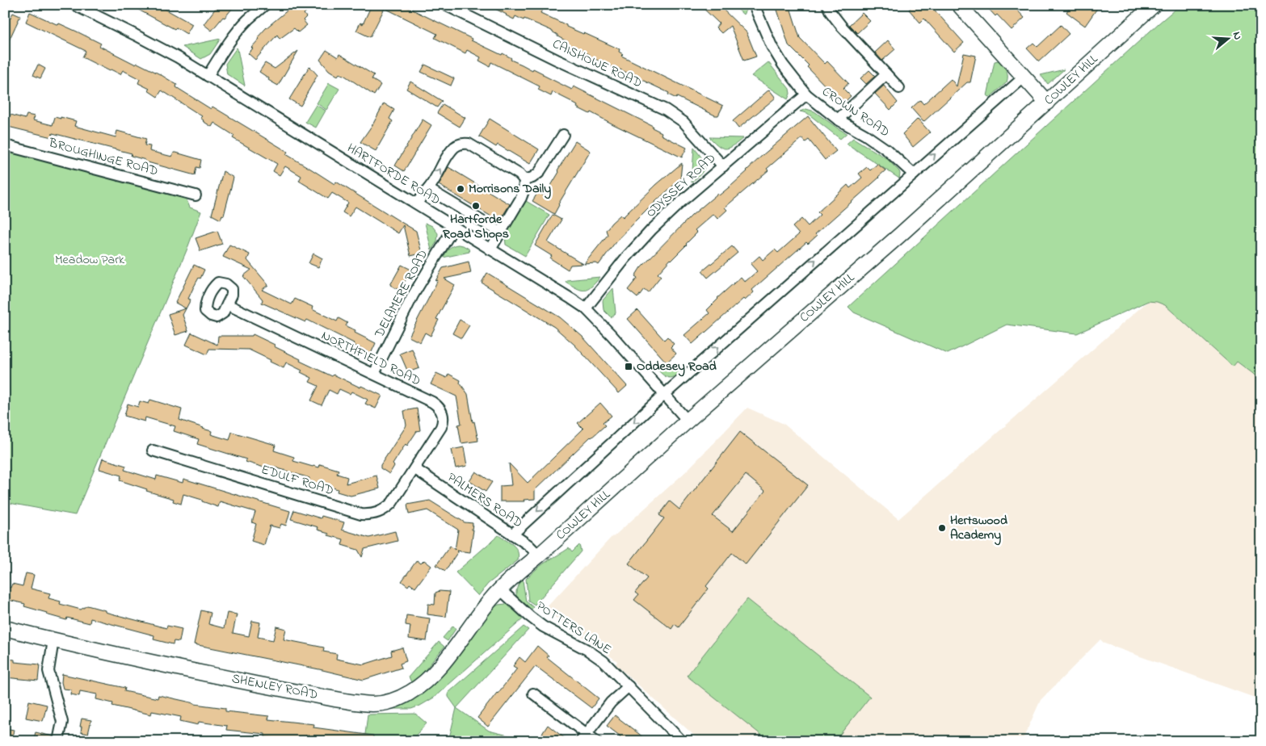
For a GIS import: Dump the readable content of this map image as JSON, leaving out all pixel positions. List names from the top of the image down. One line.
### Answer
{"streets":{"main road":["COWLEY HILL","SHENLEY ROAD"],"street":["CAISHOWE ROAD","CROWN ROAD","BROUGHINGE ROAD","HARTFORDE ROAD","ODYSSEY ROAD","DELAMERE ROAD","NORTHFIELD ROAD","EDULF ROAD","PALMERS ROAD","POTTERS LANE"]},"crossings":[["CAISHOWE ROAD","ODYSSEY ROAD"],["COWLEY HILL","HARTFORDE ROAD"],["COWLEY HILL","PALMERS ROAD"],["COWLEY HILL","POTTERS LANE"],["COWLEY HILL","SHENLEY ROAD"],["CROWN ROAD","ODYSSEY ROAD"],["HARTFORDE ROAD","ODYSSEY ROAD"],["HARTFORDE ROAD","DELAMERE ROAD"],["DELAMERE ROAD","NORTHFIELD ROAD"],["NORTHFIELD ROAD","EDULF ROAD"],["NORTHFIELD ROAD","PALMERS ROAD"],["EDULF ROAD","PALMERS ROAD"],["POTTERS LANE","SHENLEY ROAD"]],"parks":["Meadow Park"],"places":{"other":["Morrisons Daily","Hartforde Road Shops","Hertswood Academy"],"transit":["Oddesey Road"]},"north":"right"}
